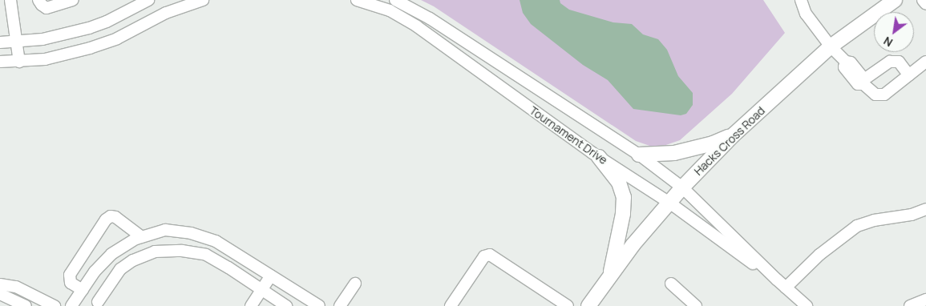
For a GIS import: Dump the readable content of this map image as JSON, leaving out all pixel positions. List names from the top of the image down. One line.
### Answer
{"streets":{"main road":["Hacks Cross Road"],"street":["Tournament Drive"]},"crossings":[["Tournament Drive","Hacks Cross Road"]],"north":"bottom left"}
